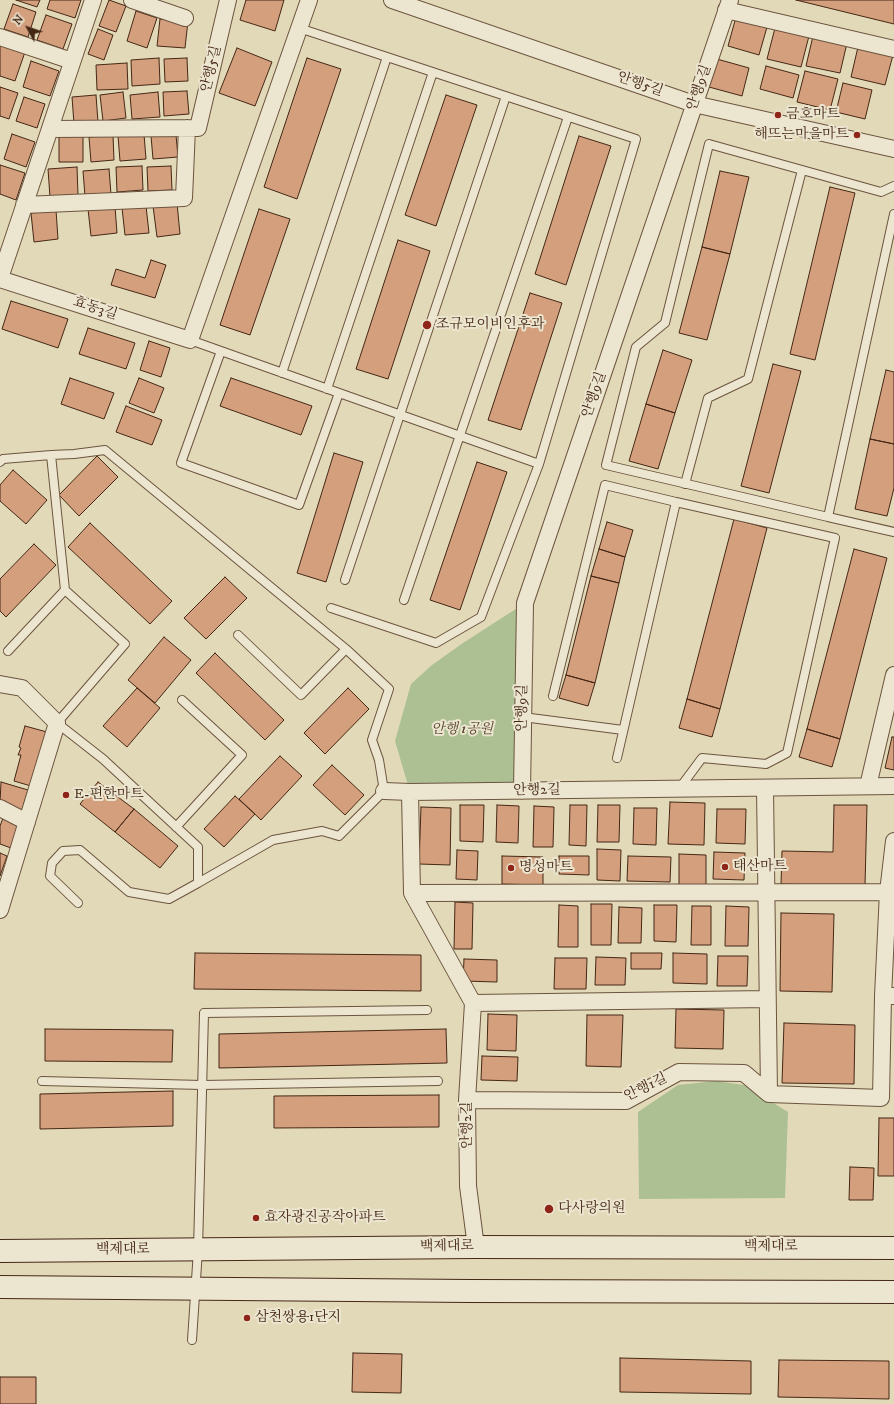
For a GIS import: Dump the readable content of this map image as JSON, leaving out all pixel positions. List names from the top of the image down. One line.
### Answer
{"streets":{"street":["안행5길","안행9길","효동3길","안행2길","안행1길","백제대로"]},"crossings":[["안행5길","안행9길"],["안행9길","안행2길"],["안행2길","안행1길"],["안행2길","백제대로"]],"parks":["안행 1공원"],"places":["금호마트","해뜨는마을마트","조규모이비인후과","E-편한마트","태산마트","명성마트","다사랑의원","효자광진공작아파트","삼천쌍용1단지"],"north":"top left"}
